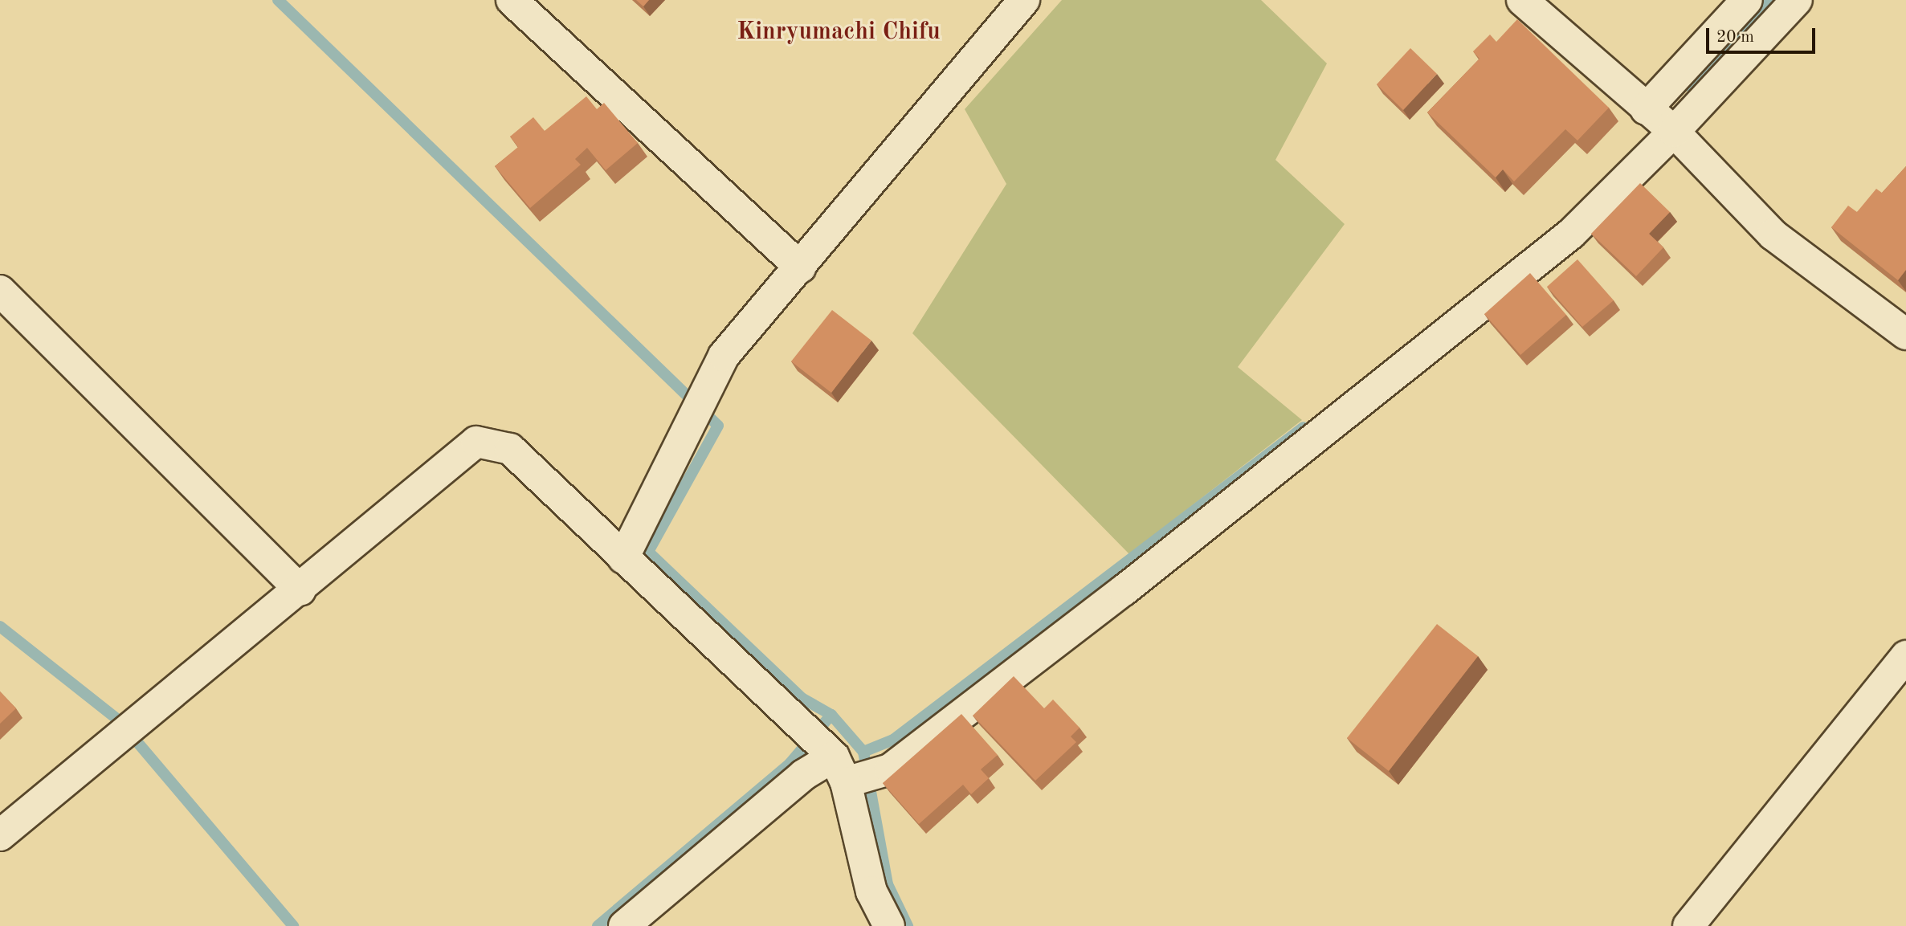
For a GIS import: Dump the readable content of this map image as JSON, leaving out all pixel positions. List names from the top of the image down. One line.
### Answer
{"districts":["Kinryumachi Chifu"],"scale_bar":"20 m"}
